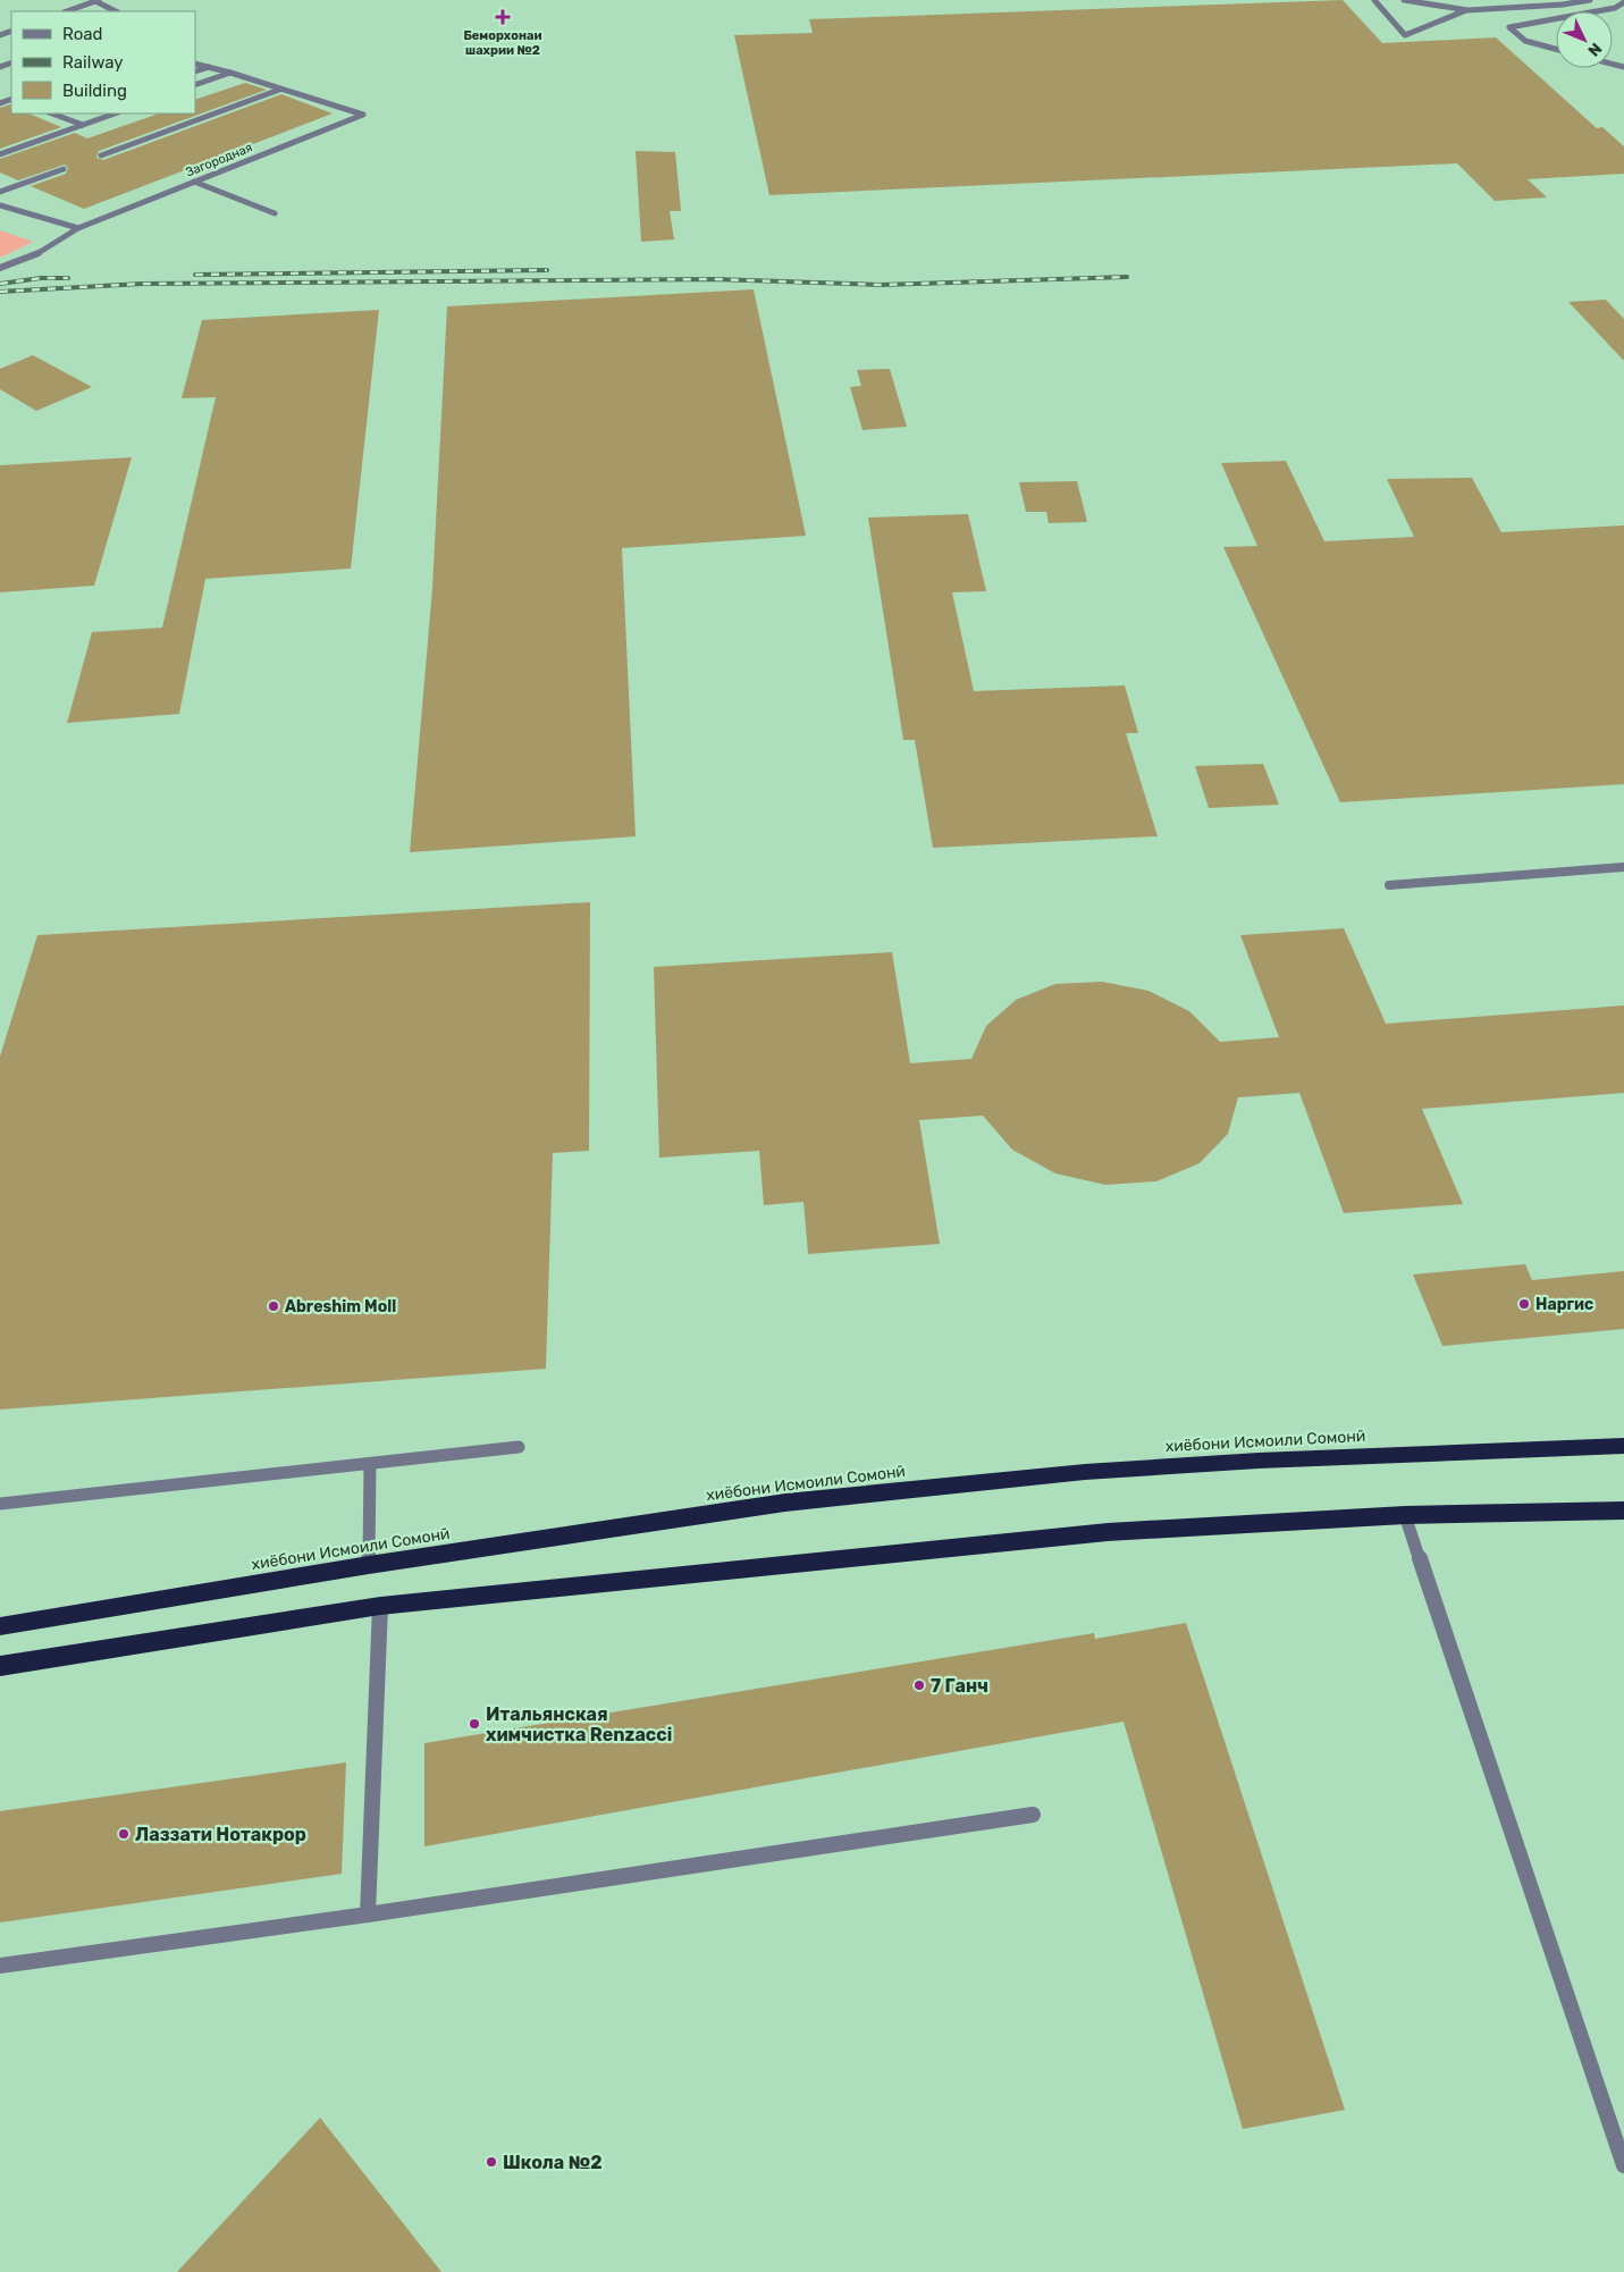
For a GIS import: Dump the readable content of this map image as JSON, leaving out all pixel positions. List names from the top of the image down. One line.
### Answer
{"streets":{"highway":["хиёбони Исмоили Сомонӣ"],"street":["Загородная"]},"places":{"health":["Беморхонаи шахрии №2"],"other":["Наргис","Abreshim Moll","7 Ганч","Итальянская химчистка Renzacci","Лаззати Нотакрор","Школа №2"]},"legend":["Road","Railway","Building"],"north":"bottom right"}
